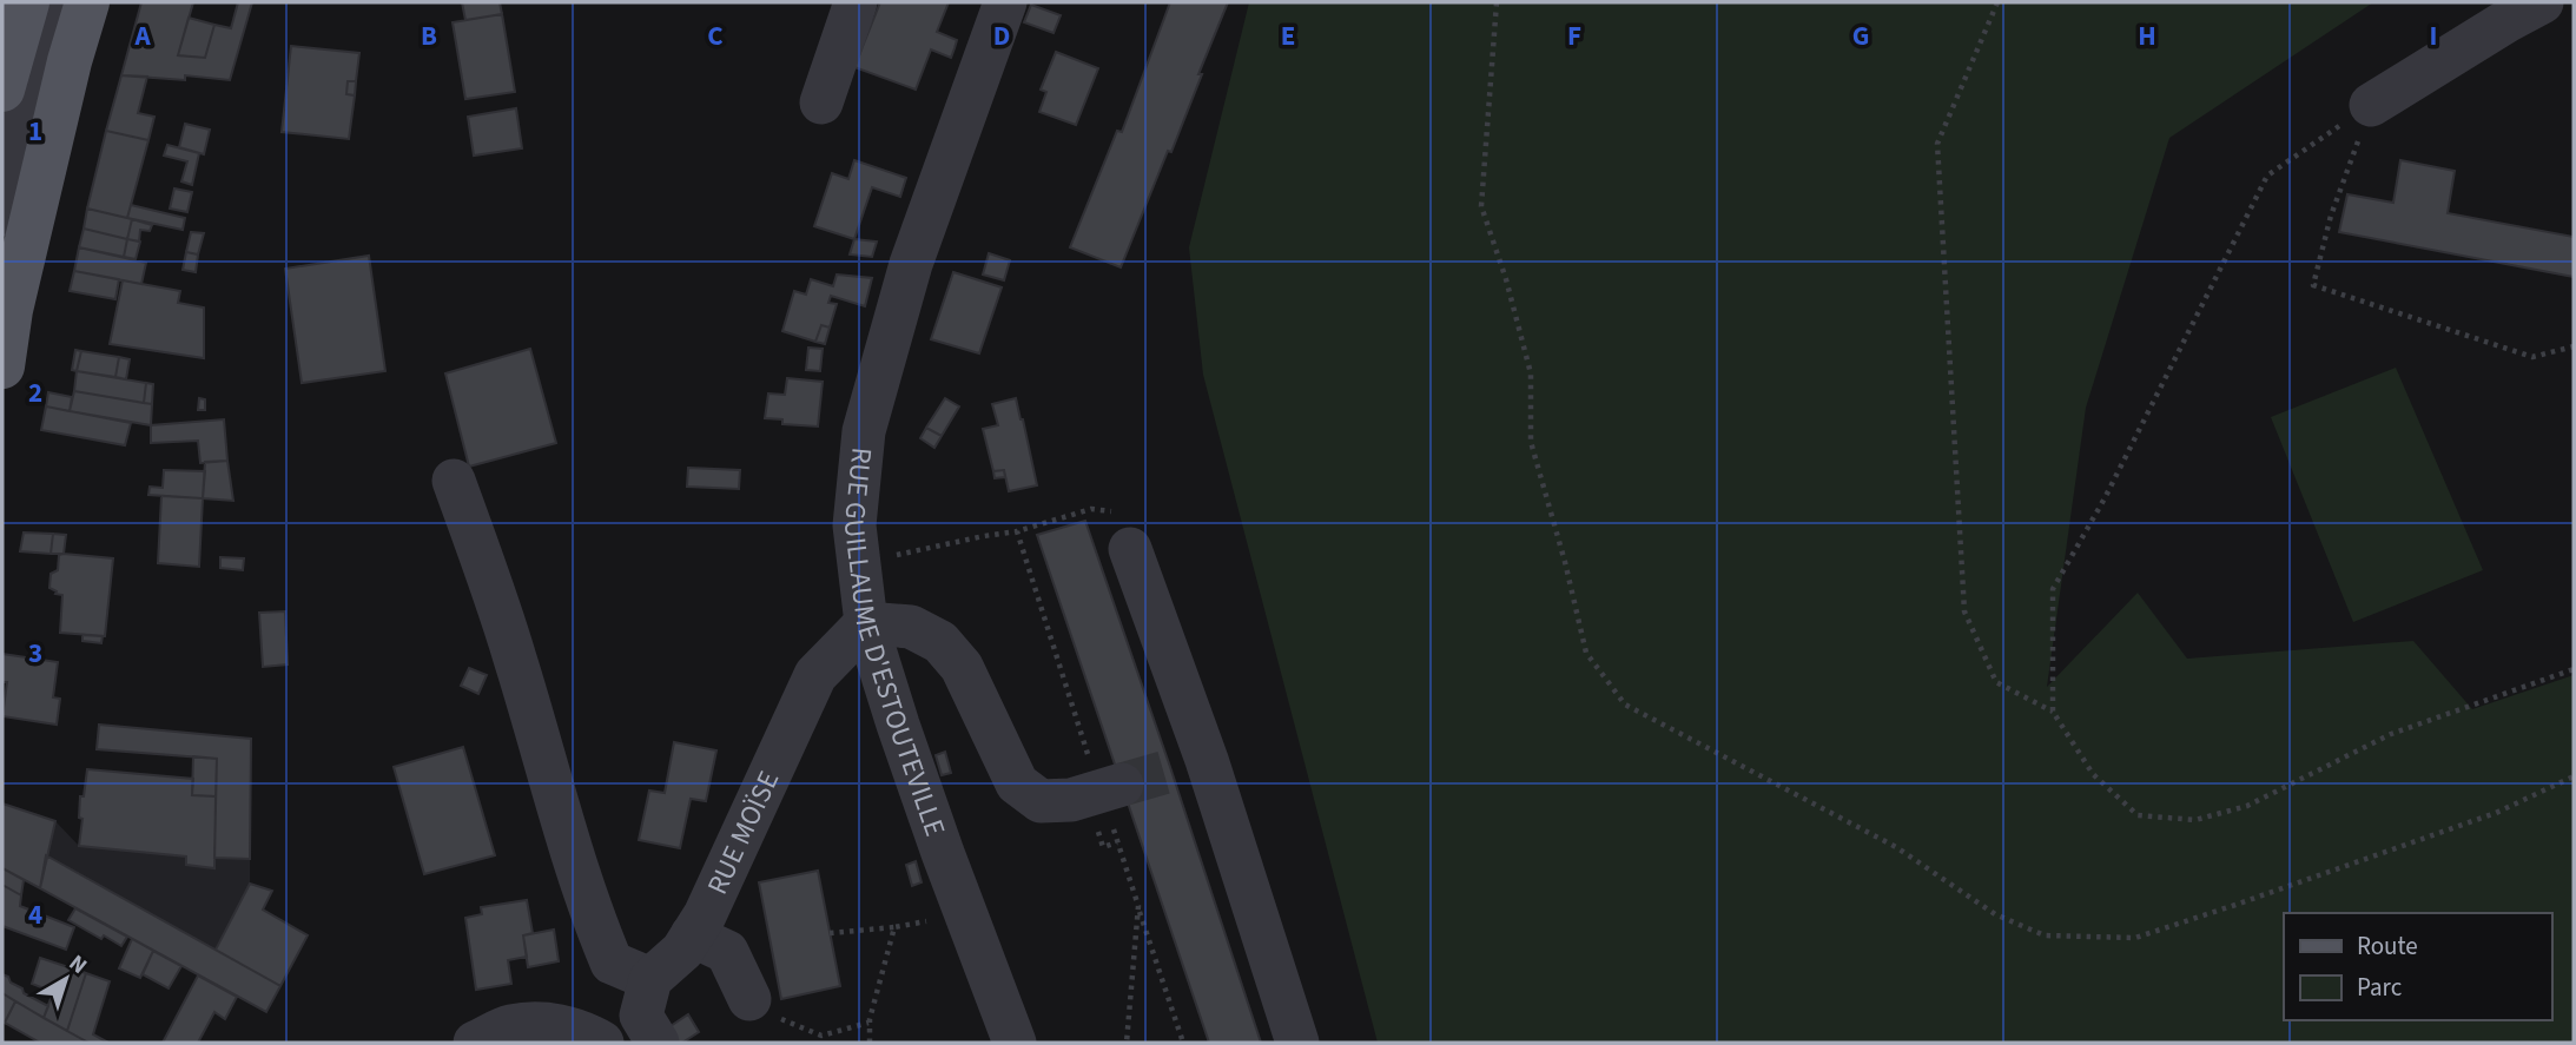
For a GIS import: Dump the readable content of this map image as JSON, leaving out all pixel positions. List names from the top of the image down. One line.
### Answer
{"streets":{"street":["RUE GUILLAUME D'ESTOUTEVILLE","RUE MOÏSE"]},"crossings":[["RUE GUILLAUME D'ESTOUTEVILLE","RUE MOÏSE"]],"legend":["Route","Parc"],"north":"top right","grid":{"columns":["A","B","C","D","E","F","G","H","I"],"rows":["1","2","3","4"]}}
